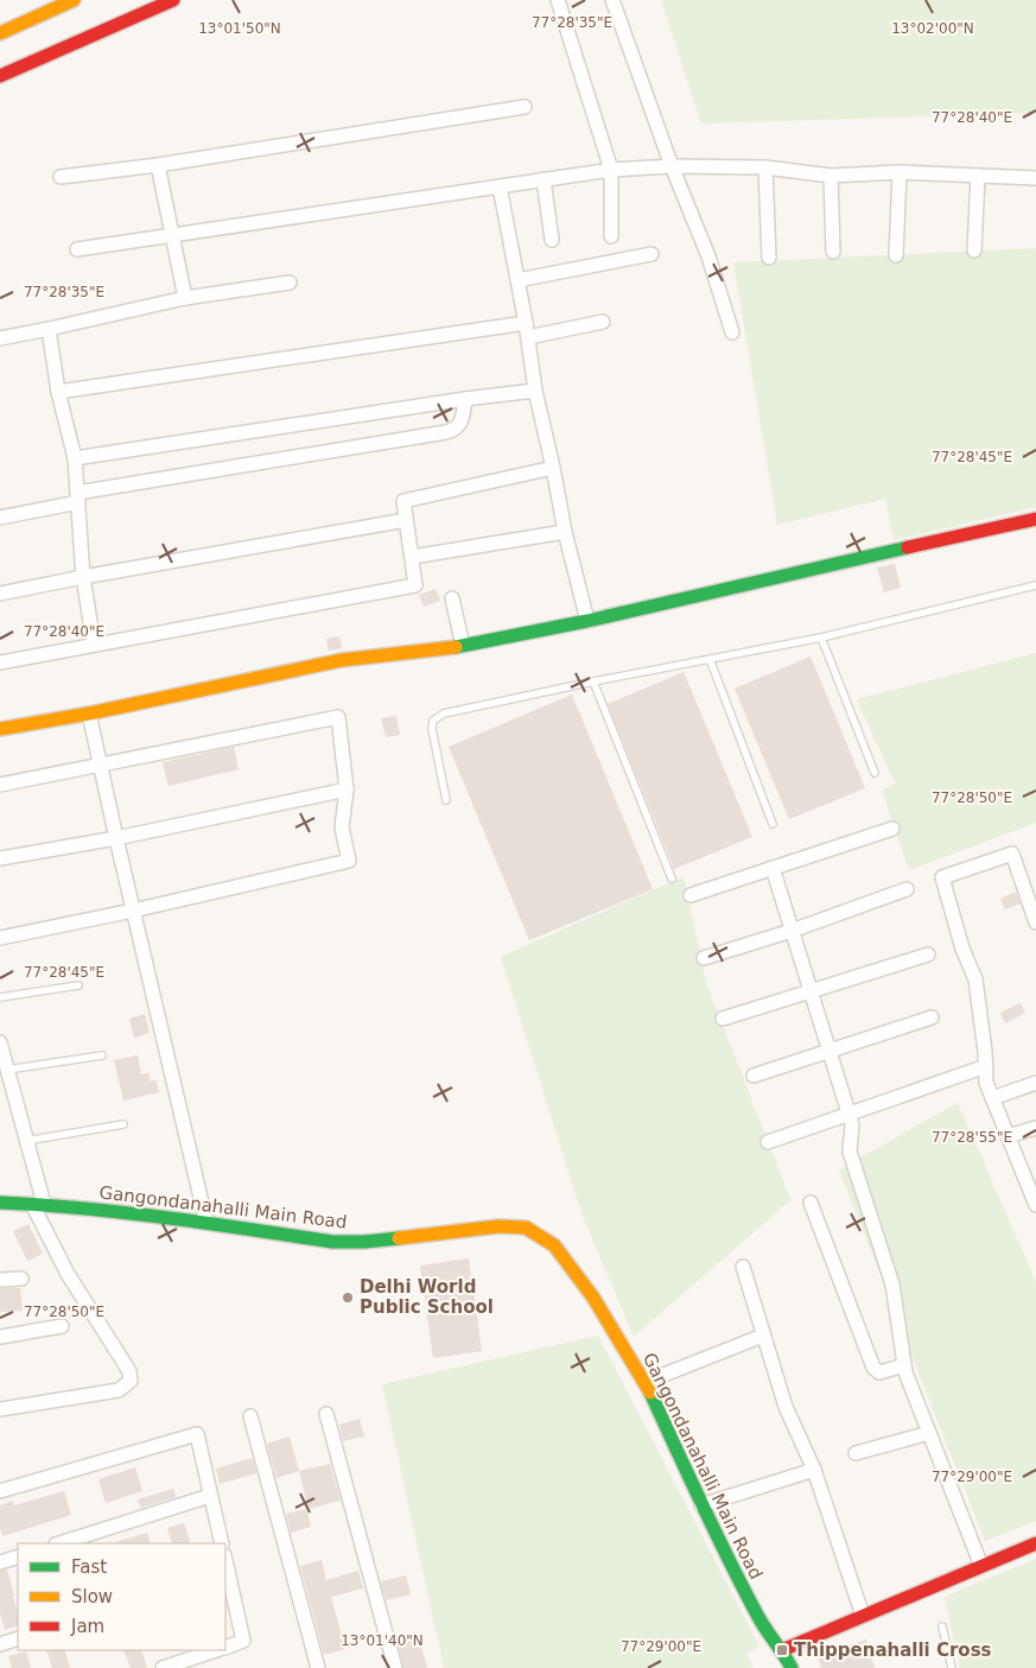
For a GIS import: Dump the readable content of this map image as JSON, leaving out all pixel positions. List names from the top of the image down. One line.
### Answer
{"streets":{"main road":["Gangondanahalli Main Road"]},"places":{"other":["Delhi World Public School"],"transit":["Thippenahalli Cross"]},"legend":["Fast","Slow","Jam"],"coordinates":["77°28'35\"E","13°01'50\"N","13°02'00\"N","77°28'40\"E","77°28'45\"E","77°28'50\"E","77°28'55\"E","77°29'00\"E","13°01'40\"N"]}
